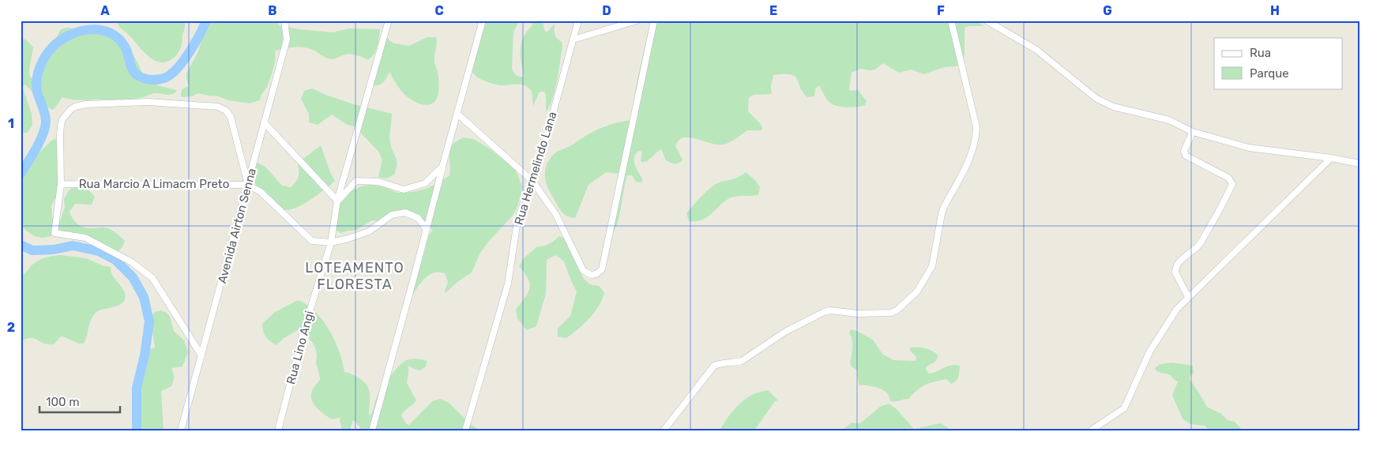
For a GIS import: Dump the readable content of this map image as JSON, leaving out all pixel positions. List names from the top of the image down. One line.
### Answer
{"streets":{"street":["Rua Hermelindo Lana","Rua Marcio A Limacm Preto","Avenida Airton Senna","Rua Lino Angi"]},"crossings":[["Rua Marcio A Limacm Preto","Avenida Airton Senna"]],"districts":["LOTEAMENTO FLORESTA"],"legend":["Rua","Parque"],"scale_bar":"100 m","grid":{"columns":["A","B","C","D","E","F","G","H"],"rows":["1","2"]}}
